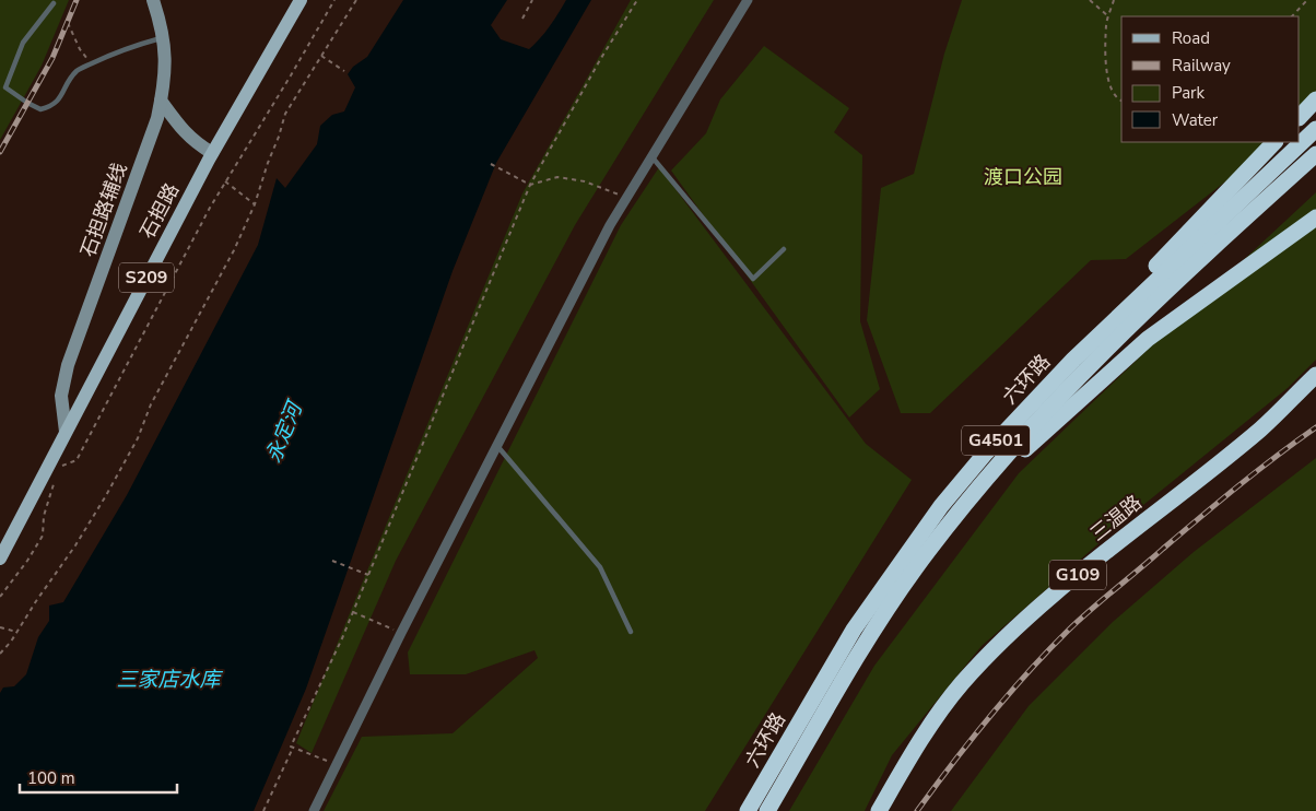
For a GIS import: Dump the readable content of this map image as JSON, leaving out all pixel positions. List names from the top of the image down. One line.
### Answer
{"streets":{"highway":["六环路","G4501","三温路","G109"],"main road":["石担路辅线","石担路","S209"]},"crossings":[["石担路辅线","石担路"]],"water":["永定河","三家店水库"],"parks":["渡口公园"],"legend":["Road","Railway","Park","Water"],"scale_bar":"100 m"}
